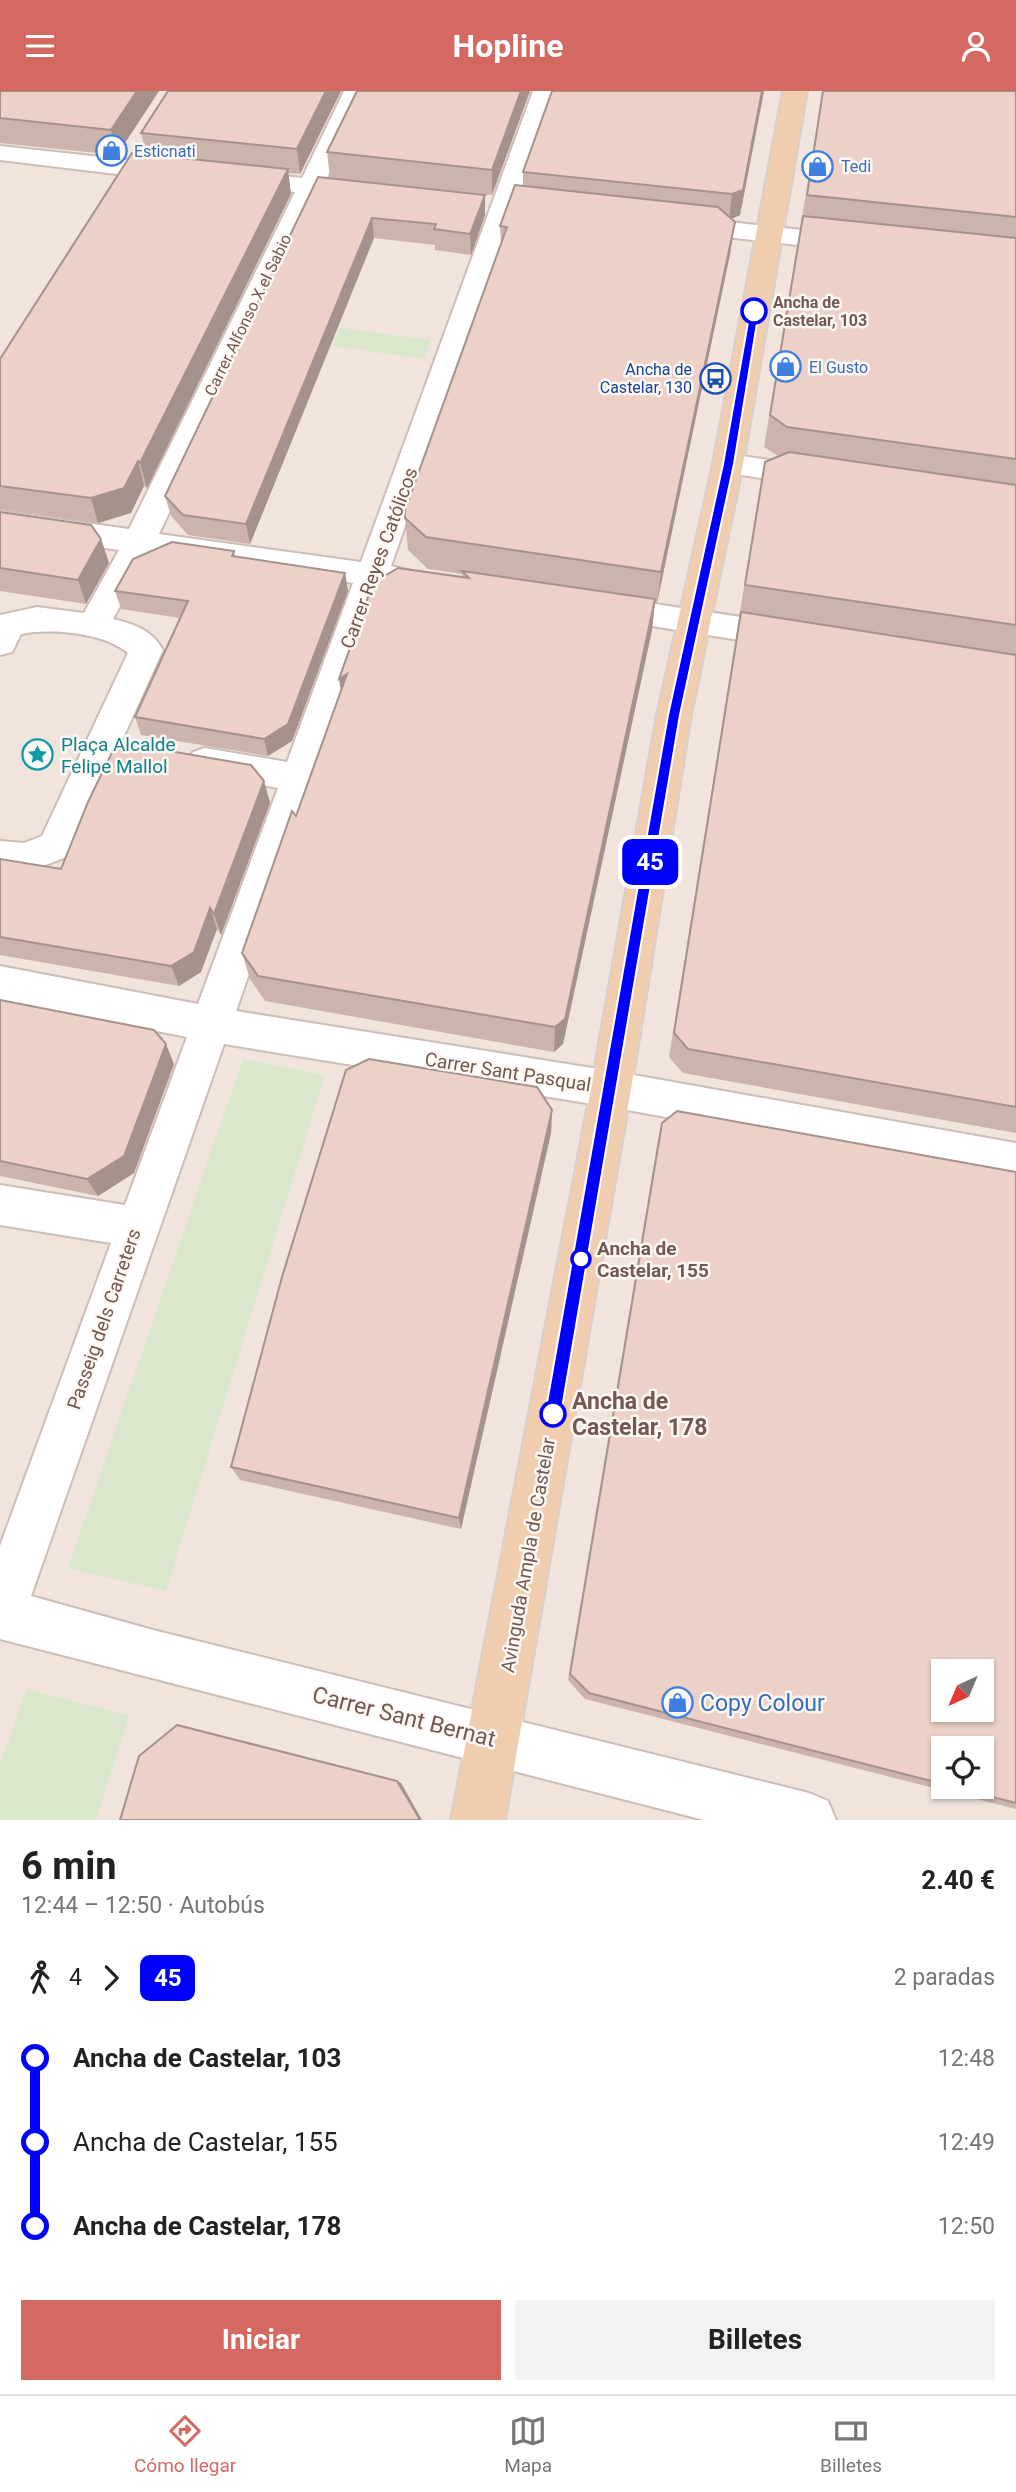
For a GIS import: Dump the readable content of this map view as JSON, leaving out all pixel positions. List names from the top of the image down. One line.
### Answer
{"streets":{"main road":["Avinguda Ampla de Castelar"],"street":["Carrer Alfonso X el Sabio","Carrer Reyes Católicos","Carrer Sant Pasqual","Passeig dels Carreters","Carrer Sant Bernat"]},"crossings":[["Carrer Reyes Católicos","Carrer Sant Pasqual"],["Carrer Reyes Católicos","Passeig dels Carreters"],["Carrer Sant Pasqual","Passeig dels Carreters"],["Carrer Sant Pasqual","Avinguda Ampla de Castelar"],["Passeig dels Carreters","Carrer Sant Bernat"],["Avinguda Ampla de Castelar","Carrer Sant Bernat"]],"places":{"shop":["Esticnati","Tedi","El Gusto","Copy Colour"],"other":["Ancha de Castelar, 103","Ancha de Castelar, 155","Ancha de Castelar, 178"],"bus stop":["Ancha de Castelar, 130"],"place":["Plaça Alcalde Felipe Mallol"]},"lines":["bus line 45"],"north":"bottom left","page":{"header":"Hopline","on_map":"45","heading":["6 min","12:44 – 12:50 · Autobús","2.40 €"],"legs":["4","45","2 paradas"],"list":[{"name":"Ancha de Castelar, 103","value":"12:48"},{"name":"Ancha de Castelar, 155","value":"12:49"},{"name":"Ancha de Castelar, 178","value":"12:50"}],"buttons":["Iniciar","Billetes"],"tabs":["Cómo llegar","Mapa","Billetes"]}}
